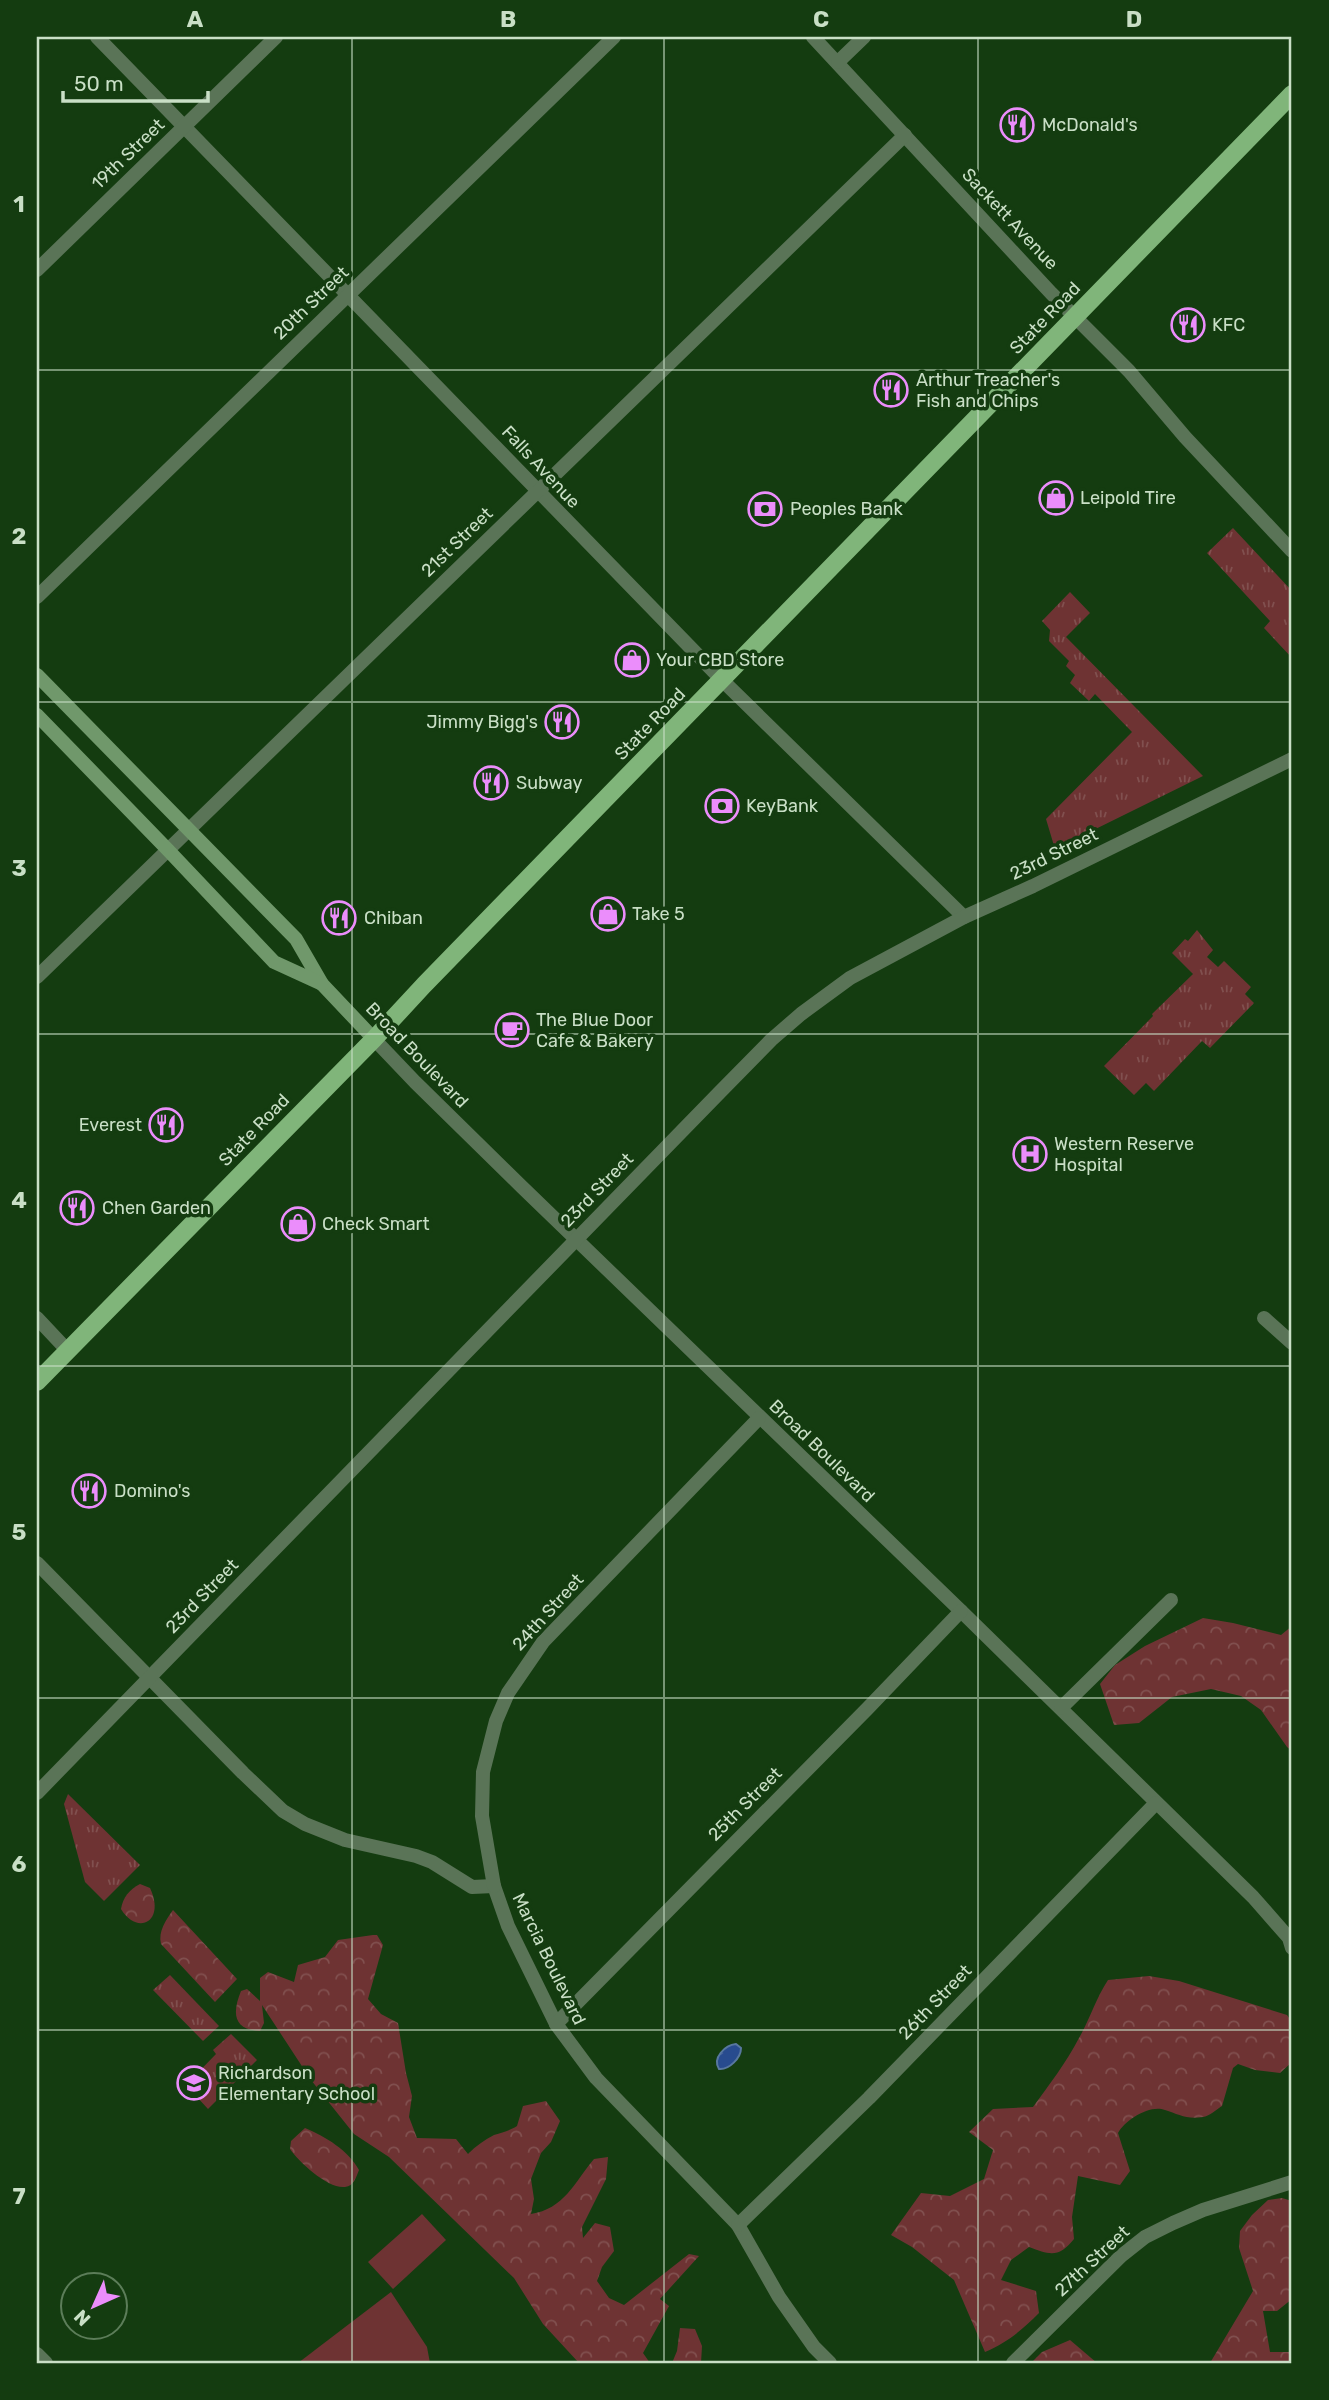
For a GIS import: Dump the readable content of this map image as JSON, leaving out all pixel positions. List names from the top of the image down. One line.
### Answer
{"streets":{"main road":["State Road","Broad Boulevard"],"street":["19th Street","Sackett Avenue","20th Street","Falls Avenue","21st Street","23rd Street","24th Street","25th Street","Marcia Boulevard","26th Street","27th Street"]},"crossings":[["19th Street","Falls Avenue"],["Sackett Avenue","State Road"],["Sackett Avenue","21st Street"],["20th Street","Falls Avenue"],["State Road","Falls Avenue"],["State Road","Broad Boulevard"],["Falls Avenue","21st Street"],["Falls Avenue","23rd Street"],["21st Street","Broad Boulevard"],["23rd Street","Broad Boulevard"],["23rd Street","Marcia Boulevard"],["Broad Boulevard","24th Street"],["Broad Boulevard","25th Street"],["Broad Boulevard","26th Street"],["24th Street","Marcia Boulevard"],["25th Street","Marcia Boulevard"],["Marcia Boulevard","26th Street"]],"places":{"restaurant":["McDonald's","KFC","Arthur Treacher's Fish and Chips","Jimmy Bigg's","Subway","Chiban","Everest","Chen Garden","Domino's"],"shop":["Leipold Tire","Your CBD Store","Take 5","Check Smart"],"bank":["Peoples Bank","KeyBank"],"cafe":["The Blue Door Cafe & Bakery"],"hospital":["Western Reserve Hospital"],"school or university":["Richardson Elementary School"]},"scale_bar":"50 m","north":"bottom left","grid":{"columns":["A","B","C","D"],"rows":["1","2","3","4","5","6","7"]}}
